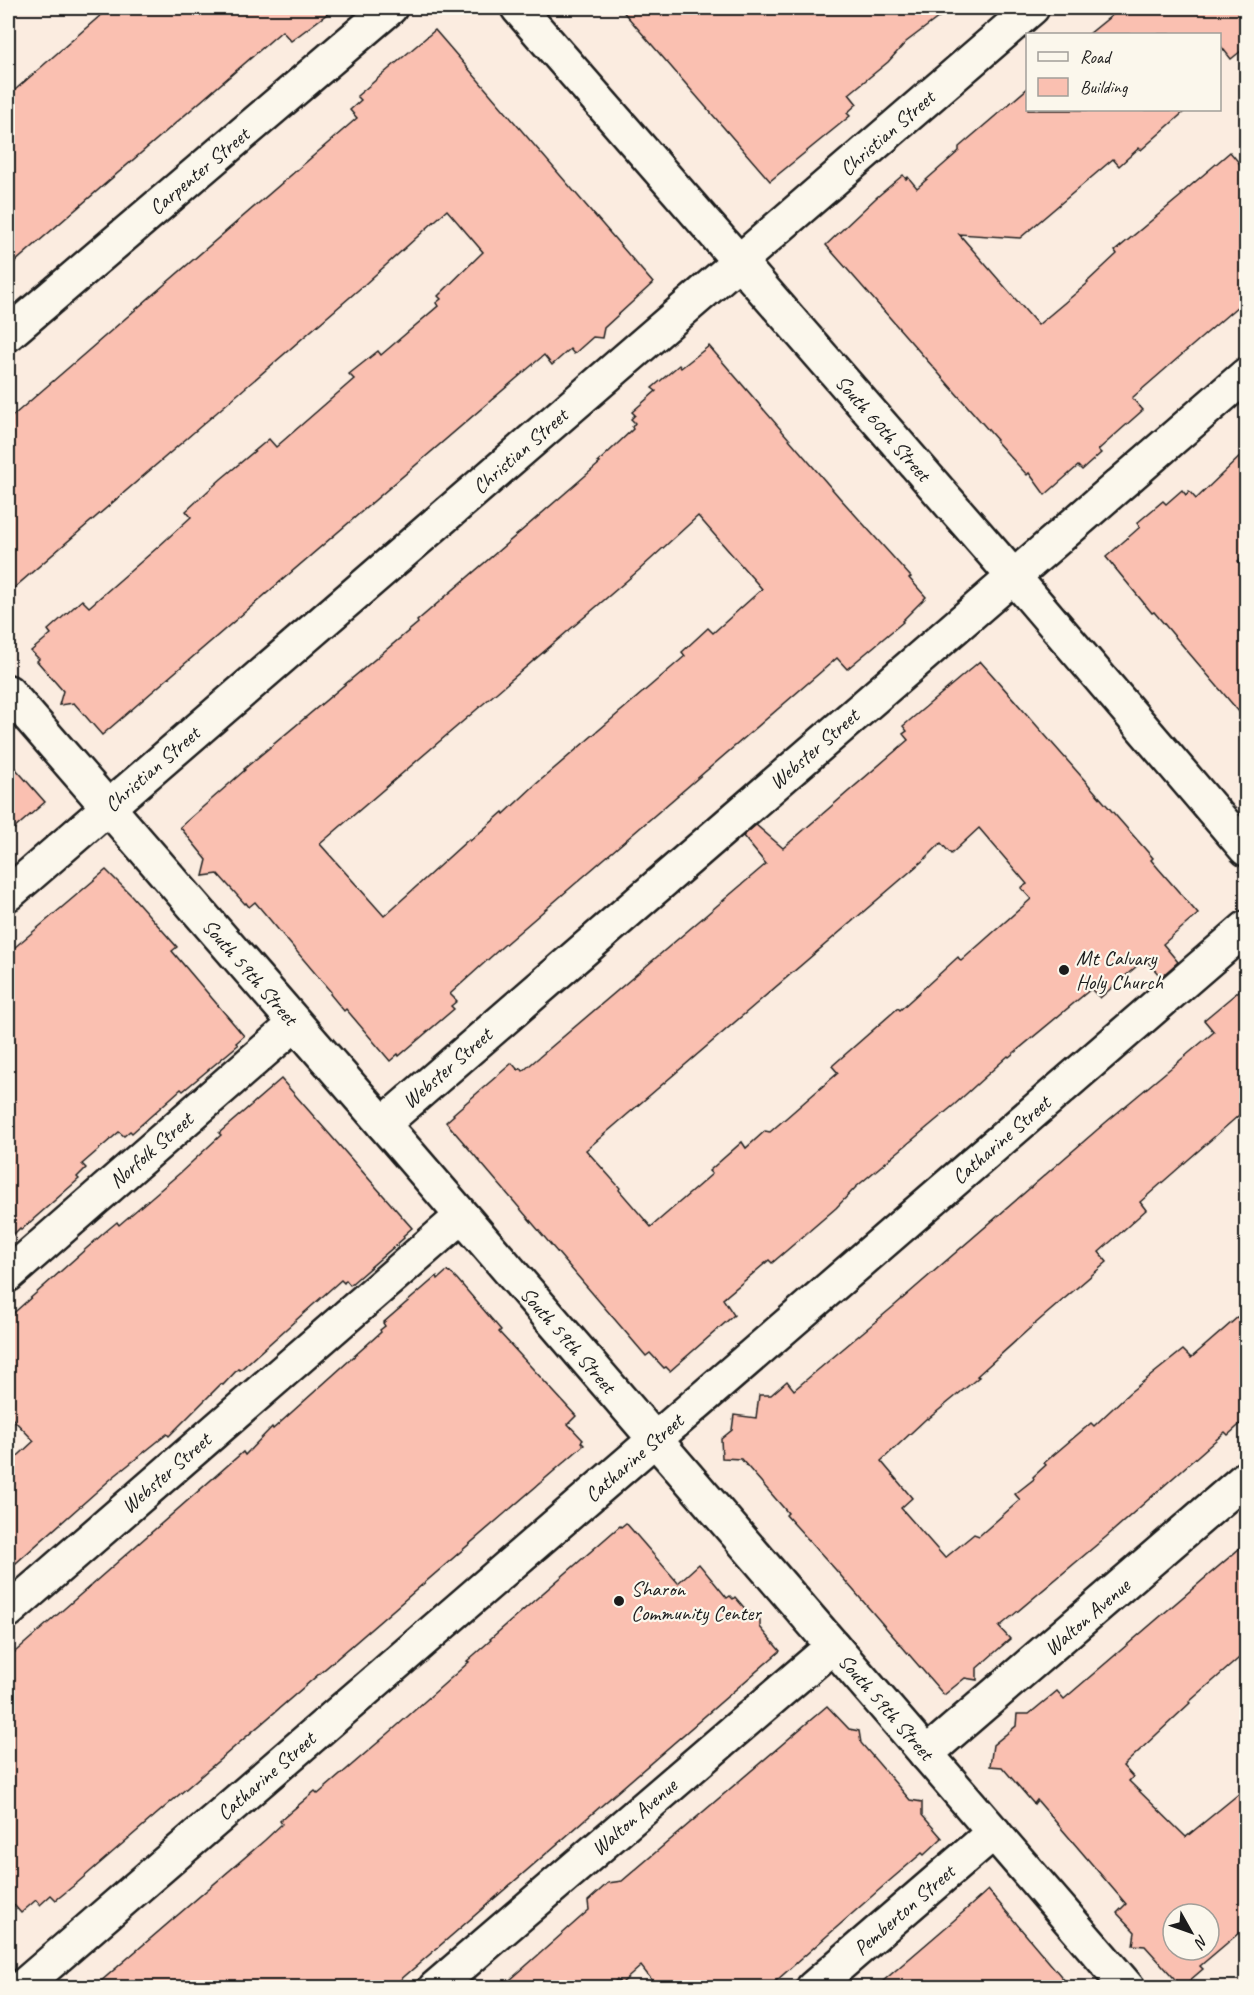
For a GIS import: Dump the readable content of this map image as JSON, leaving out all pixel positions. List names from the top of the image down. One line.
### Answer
{"streets":{"street":["Christian Street","Carpenter Street","South 60th Street","Webster Street","South 59th Street","Catharine Street","Norfolk Street","Walton Avenue","Pemberton Street"]},"crossings":[["Christian Street","South 60th Street"],["Christian Street","South 59th Street"],["South 60th Street","Webster Street"],["Webster Street","South 59th Street"],["South 59th Street","Catharine Street"],["South 59th Street","Norfolk Street"],["South 59th Street","Walton Avenue"],["South 59th Street","Pemberton Street"]],"places":["Mt Calvary Holy Church","Sharon Community Center"],"legend":["Road","Building"],"north":"bottom right"}
